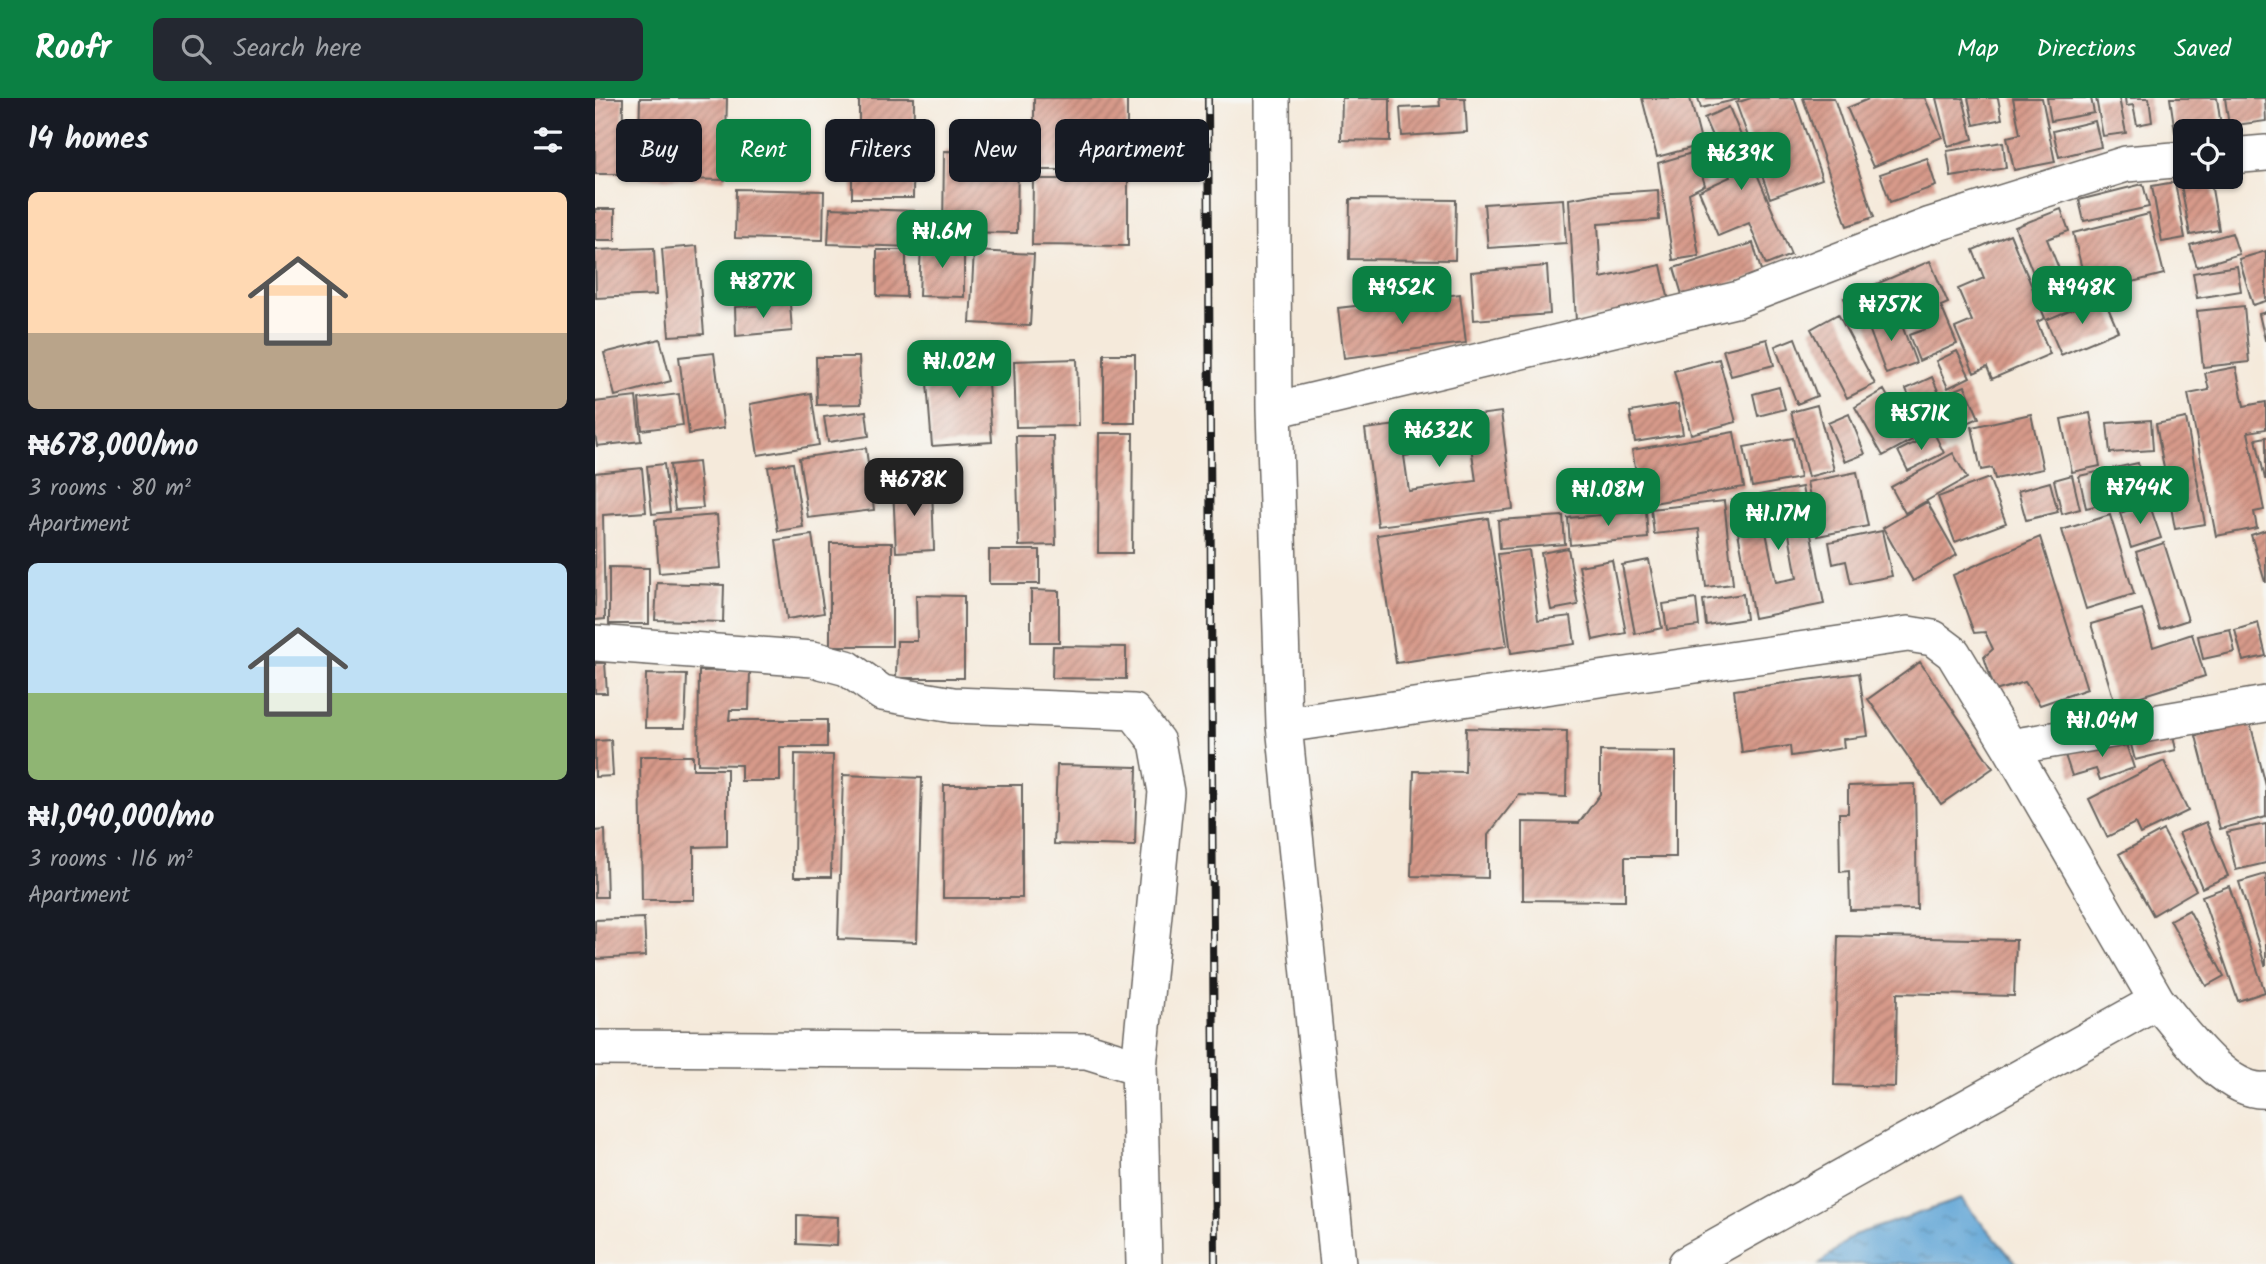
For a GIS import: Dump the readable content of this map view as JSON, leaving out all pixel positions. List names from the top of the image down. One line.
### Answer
{"page":{"header":"Roofr","search":"Search here","nav":["Map","Directions","Saved"],"heading":"14 homes","chip":["Buy","Rent","Filters","New","Apartment"],"price":["₦639K","₦1.6M","₦877K","₦952K","₦948K","₦757K","₦1.02M","₦571K","₦632K","₦678K","₦744K","₦1.08M","₦1.17M","₦1.04M"],"list":[{"name":"₦678,000/mo","note":"3 rooms · 80 m² · Apartment"},{"name":"₦1,040,000/mo","note":"3 rooms · 116 m² · Apartment"}]}}
